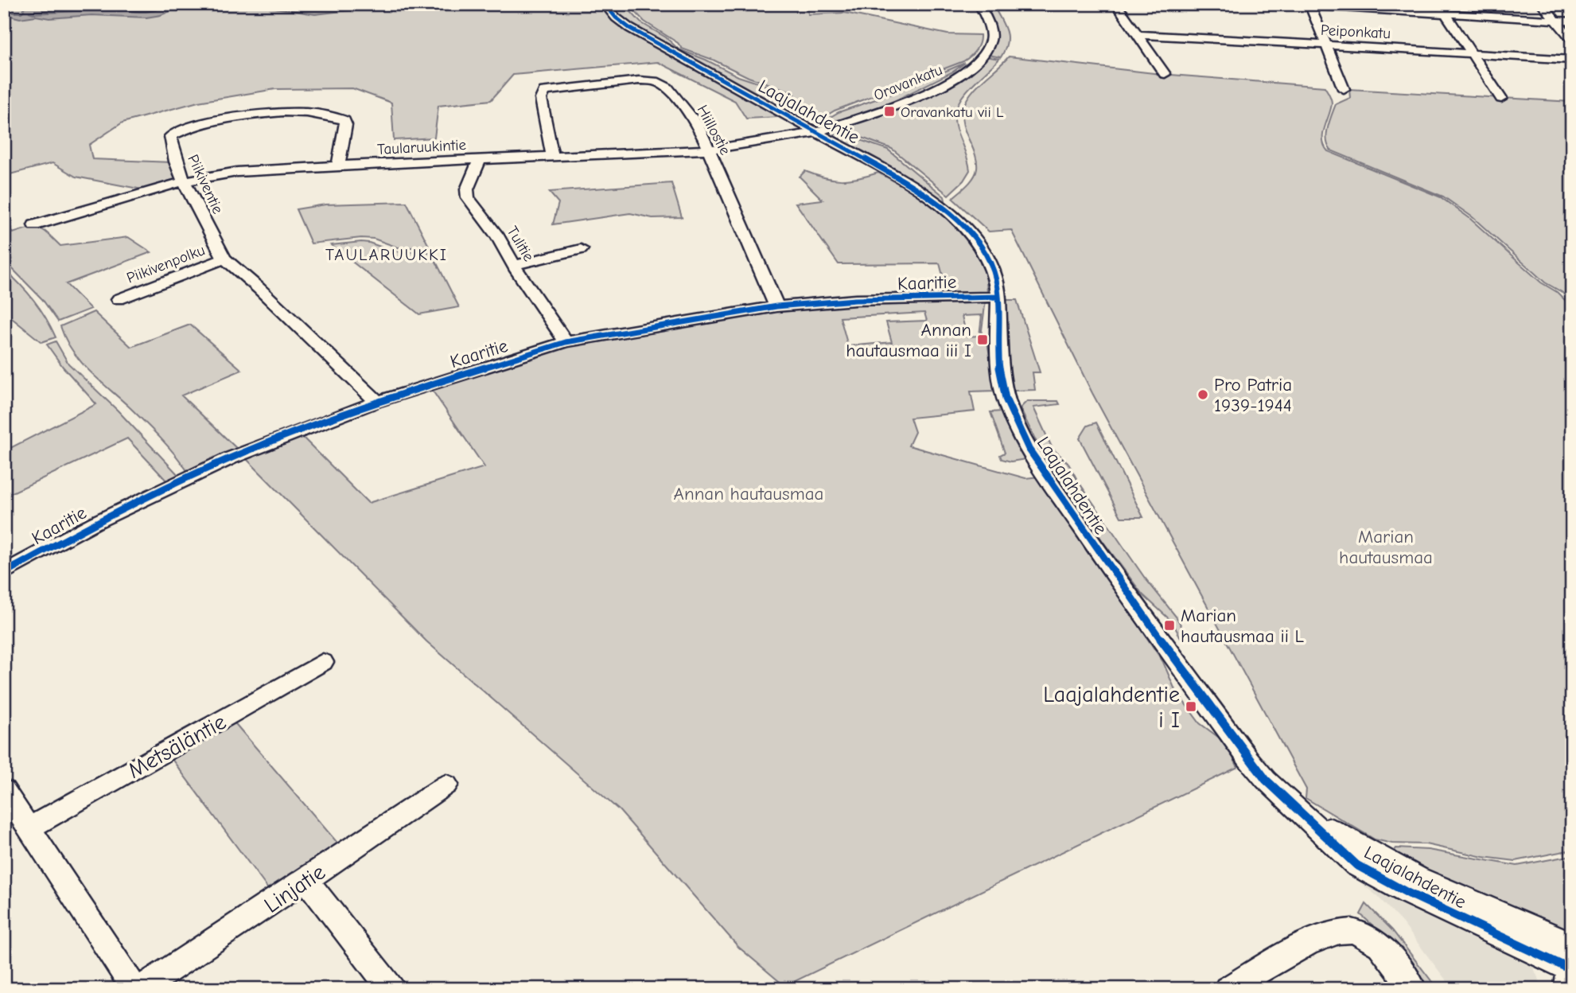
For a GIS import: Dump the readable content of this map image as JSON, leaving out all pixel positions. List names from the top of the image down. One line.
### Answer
{"streets":{"street":["Peiponkatu","Oravankatu","Laajalahdentie","Hiillostie","Taularuukintie","Piikiventie","Tulitie","Piikivenpolku","Kaaritie","Metsäläntie","Linjatie"]},"crossings":[["Oravankatu","Laajalahdentie"],["Oravankatu","Taularuukintie"],["Laajalahdentie","Taularuukintie"],["Laajalahdentie","Kaaritie"],["Hiillostie","Taularuukintie"],["Hiillostie","Kaaritie"],["Taularuukintie","Piikiventie"],["Taularuukintie","Tulitie"],["Piikiventie","Piikivenpolku"],["Piikiventie","Kaaritie"],["Tulitie","Kaaritie"]],"districts":["TAULARUUKKI"],"parks":["Annan hautausmaa","Marian hautausmaa"],"places":{"transit":["Oravankatu vii L","Annan hautausmaa iii I","Marian hautausmaa ii L","Laajalahdentie i I"],"other":["Pro Patria 1939-1944"]}}
